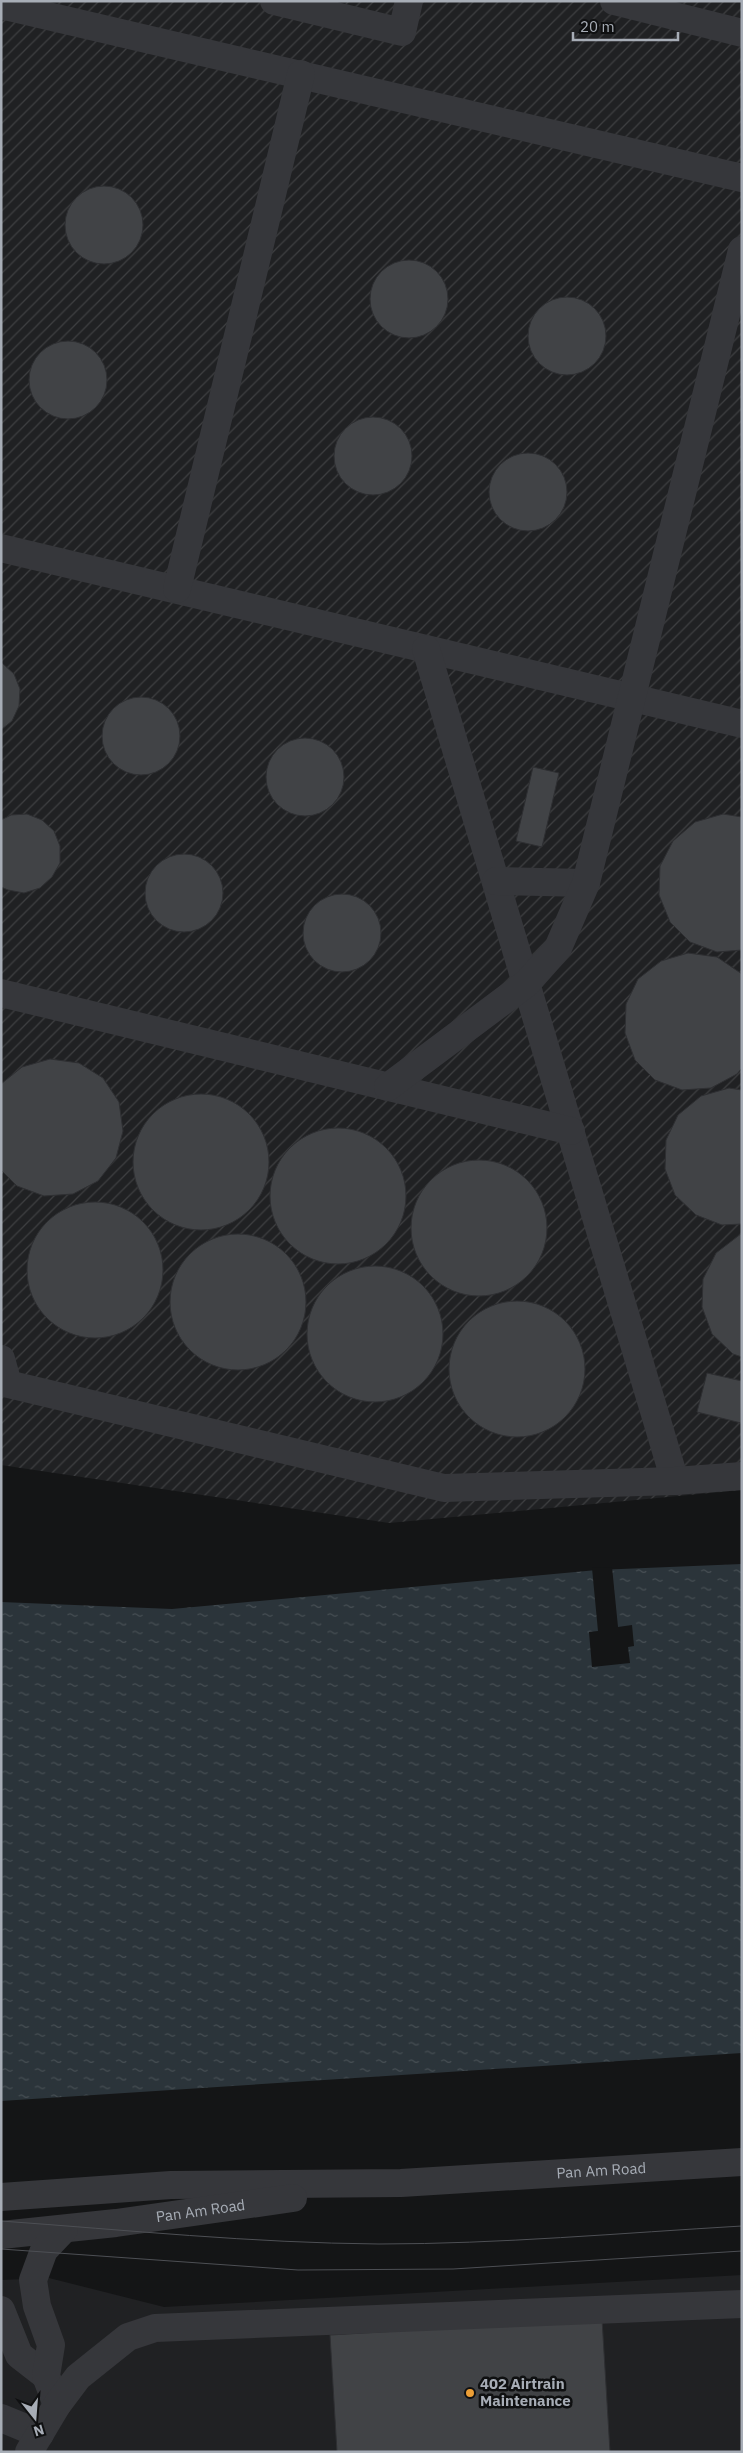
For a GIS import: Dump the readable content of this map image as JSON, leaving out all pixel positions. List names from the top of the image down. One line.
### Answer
{"streets":{"street":["Pan Am Road"]},"places":["402 Airtrain Maintenance"],"scale_bar":"20 m","north":"bottom"}
